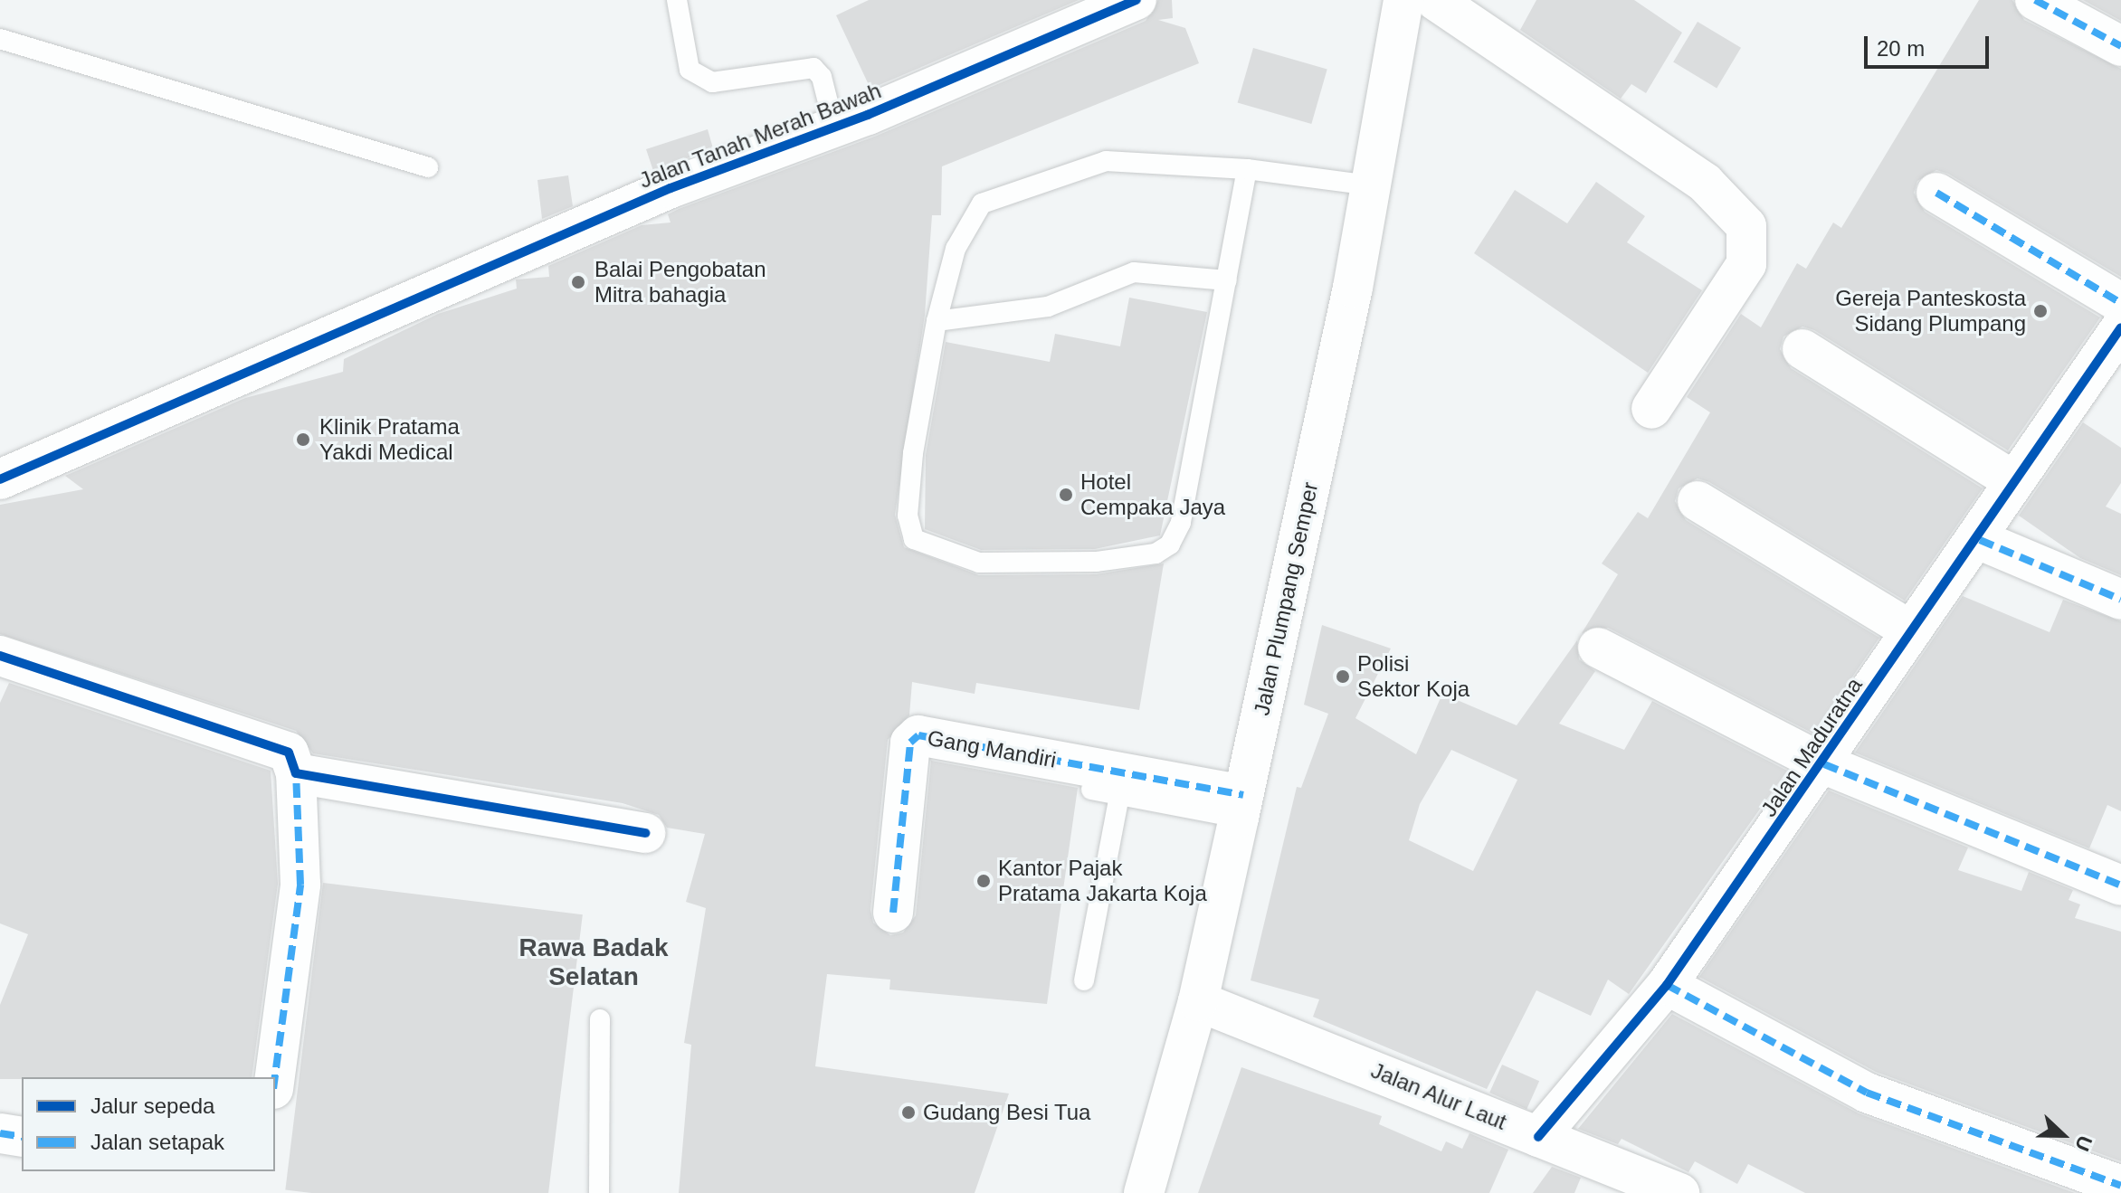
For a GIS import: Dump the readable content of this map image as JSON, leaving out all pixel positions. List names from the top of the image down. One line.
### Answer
{"streets":{"street":["Jalan Tanah Merah Bawah","Jalan Plumpang Semper","Jalan Maduratna","Gang Mandiri","Jalan Alur Laut"]},"crossings":[["Jalan Plumpang Semper","Gang Mandiri"],["Jalan Plumpang Semper","Jalan Alur Laut"],["Jalan Maduratna","Jalan Alur Laut"]],"districts":["Rawa Badak Selatan"],"places":["Balai Pengobatan Mitra bahagia","Gereja Panteskosta Sidang Plumpang","Klinik Pratama Yakdi Medical","Hotel Cempaka Jaya","Polisi Sektor Koja","Kantor Pajak Pratama Jakarta Koja","Gudang Besi Tua"],"legend":["Jalur sepeda","Jalan setapak"],"scale_bar":"20 m","north":"right"}
